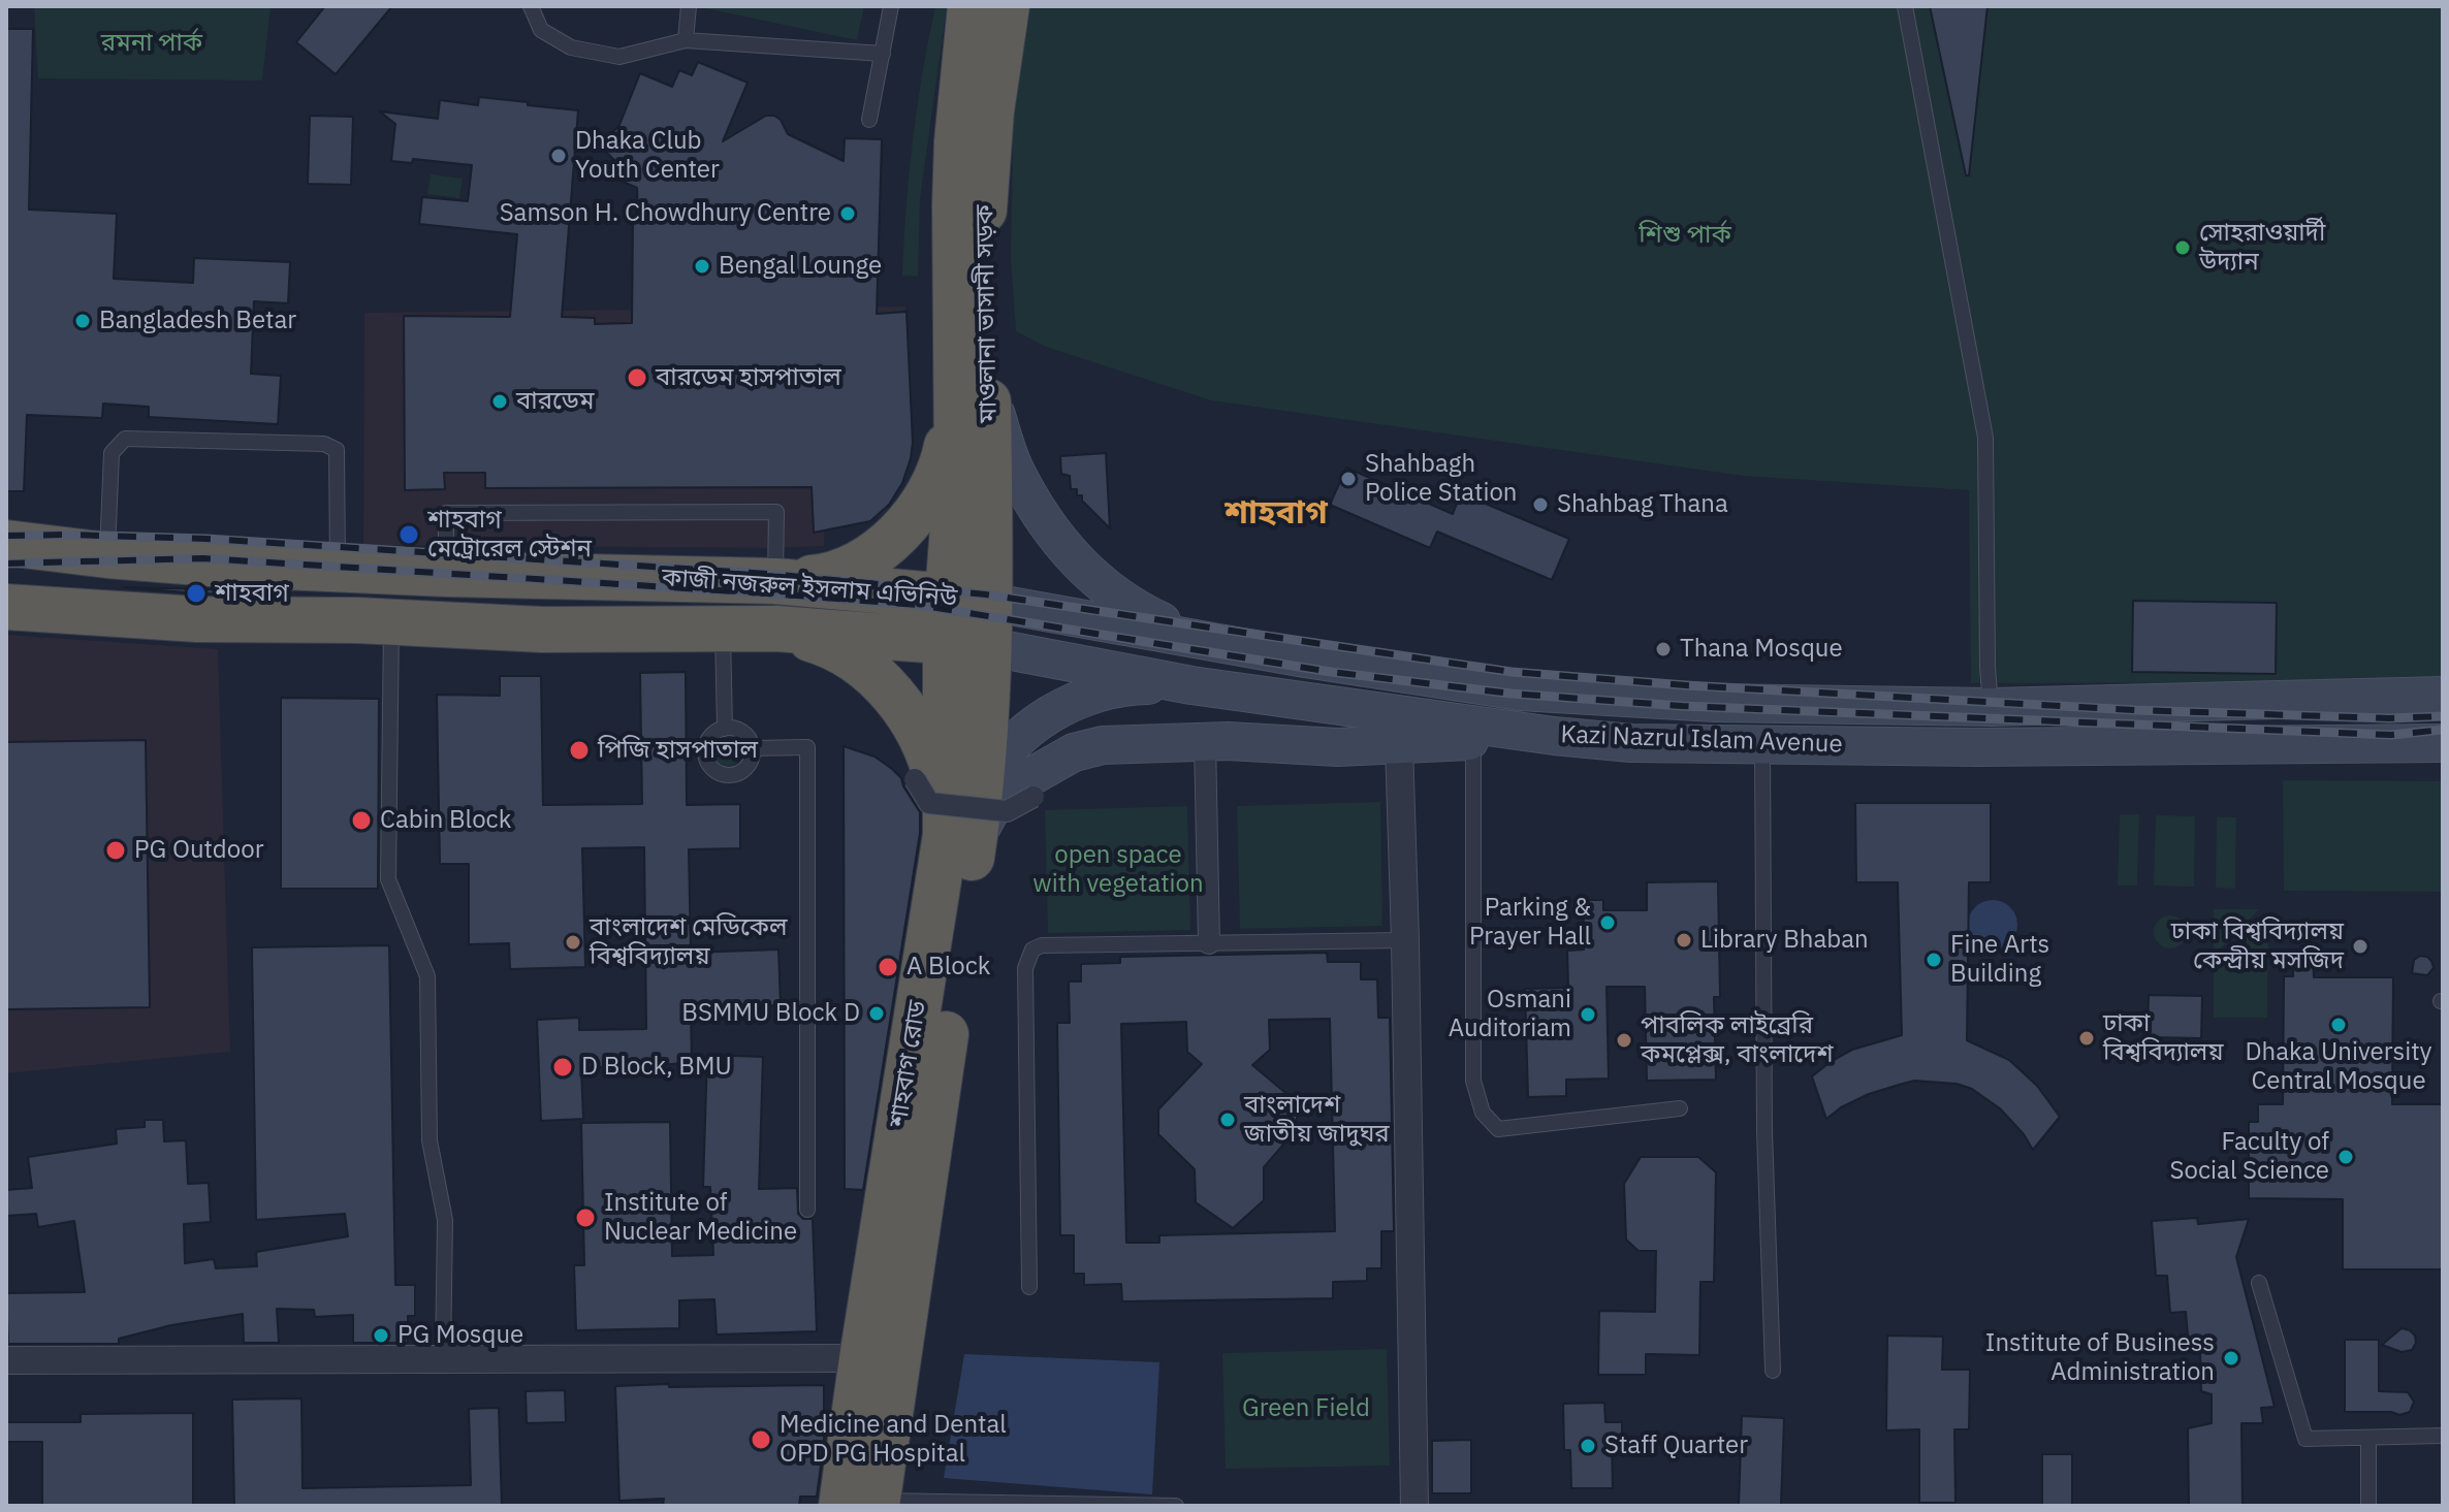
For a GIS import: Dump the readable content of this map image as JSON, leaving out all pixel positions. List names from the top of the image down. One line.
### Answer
{"streets":{"highway":["মাওলানা ভাসানী সড়ক","কাজী নজরুল ইসলাম এভিনিউ","শাহবাগ রোড"],"main road":["Kazi Nazrul Islam Avenue"]},"crossings":[["মাওলানা ভাসানী সড়ক","কাজী নজরুল ইসলাম এভিনিউ"],["মাওলানা ভাসানী সড়ক","Kazi Nazrul Islam Avenue"],["মাওলানা ভাসানী সড়ক","শাহবাগ রোড"],["কাজী নজরুল ইসলাম এভিনিউ","Kazi Nazrul Islam Avenue"],["কাজী নজরুল ইসলাম এভিনিউ","শাহবাগ রোড"],["Kazi Nazrul Islam Avenue","শাহবাগ রোড"]],"districts":["শাহবাগ"],"parks":["রমনা পার্ক","শিশু পার্ক","open space with vegetation","Green Field"],"places":["Dhaka Club Youth Center","Samson H. Chowdhury Centre","সোহরাওয়ার্দী উদ্যান","Bengal Lounge","Bangladesh Betar","বারডেম হাসপাতাল","বারডেম","Shahbagh Police Station","Shahbag Thana","শাহবাগ মেট্রোরেল স্টেশন","শাহবাগ","Thana Mosque","পিজি হাসপাতাল","Cabin Block","PG Outdoor","Parking & Prayer Hall","Library Bhaban","বাংলাদেশ মেডিকেল বিশ্ববিদ্যালয়","ঢাকা বিশ্ববিদ্যালয় কেন্দ্রীয় মসজিদ","Fine Arts Building","A Block","BSMMU Block D","Osmani Auditoriam","Dhaka University Central Mosque","ঢাকা বিশ্ববিদ্যালয়","পাবলিক লাইব্রেরি কমপ্লেক্স, বাংলাদেশ","D Block, BMU","বাংলাদেশ জাতীয় জাদুঘর","Faculty of Social Science","Institute of Nuclear Medicine","PG Mosque","Institute of Business Administration","Medicine and Dental OPD PG Hospital","Staff Quarter"]}
